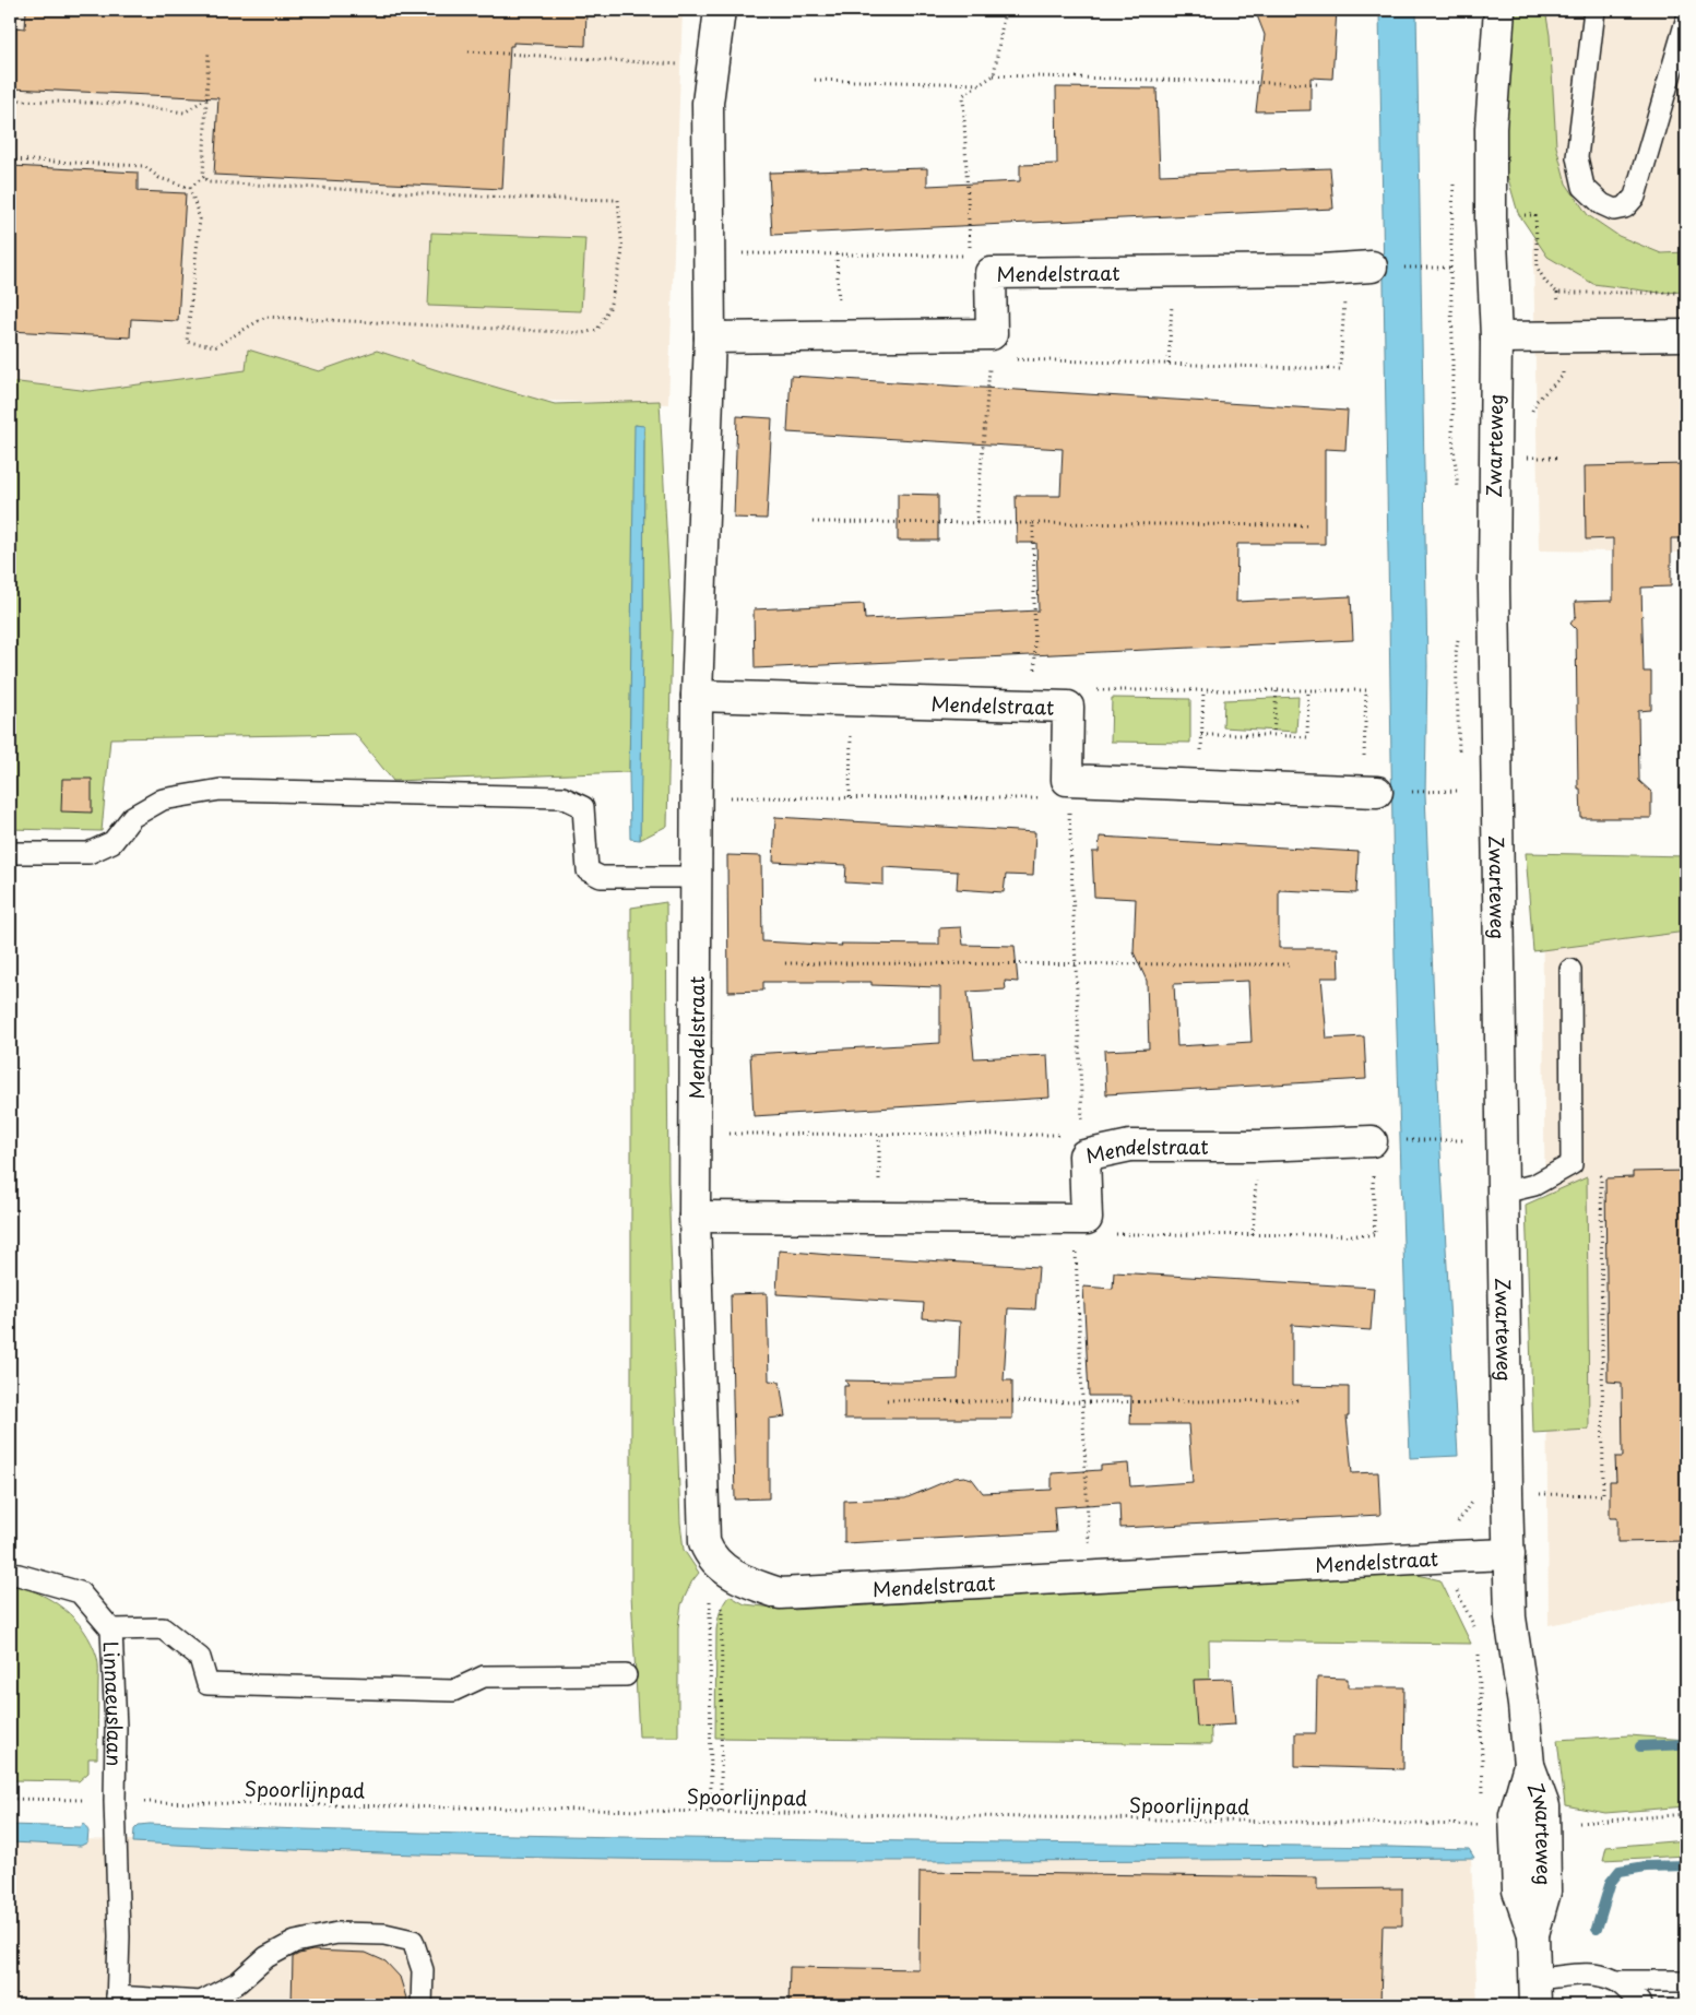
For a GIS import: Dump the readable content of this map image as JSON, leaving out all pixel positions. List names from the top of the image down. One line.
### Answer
{"streets":{"street":["Mendelstraat","Zwarteweg"],"lane":["Linnaeuslaan"],"path":["Spoorlijnpad"]},"crossings":[["Mendelstraat","Zwarteweg"],["Linnaeuslaan","Spoorlijnpad"]]}
